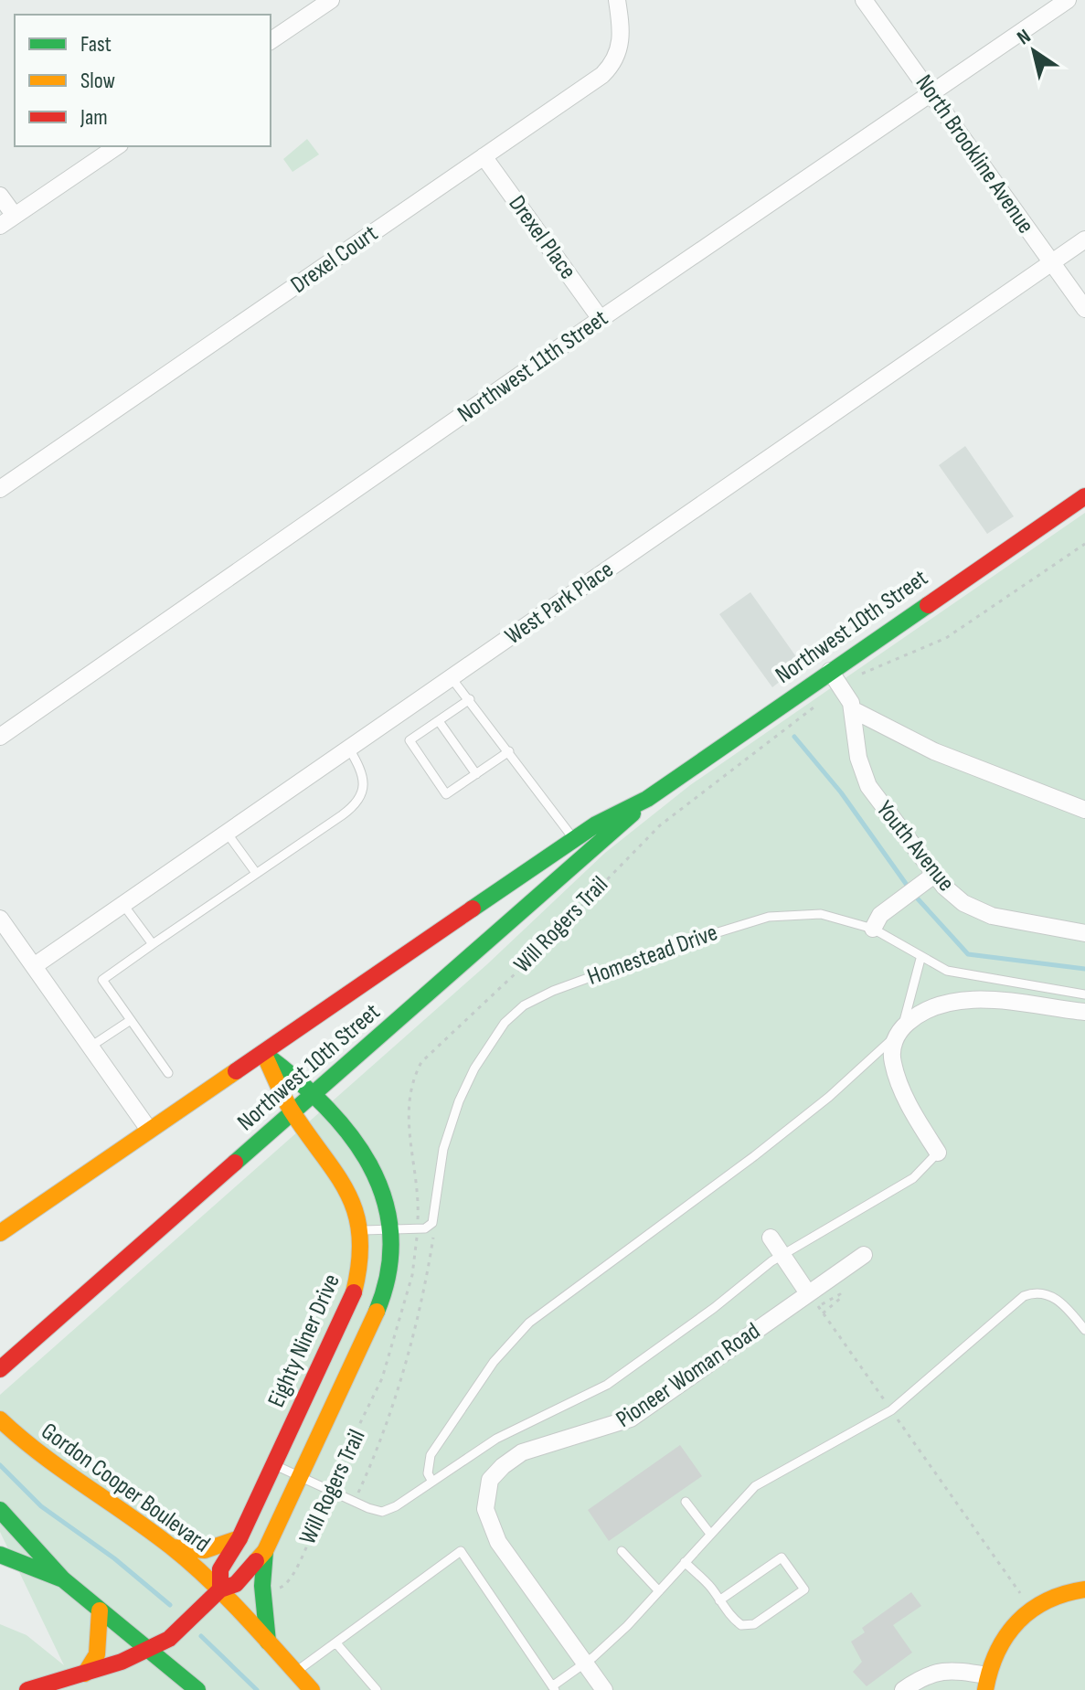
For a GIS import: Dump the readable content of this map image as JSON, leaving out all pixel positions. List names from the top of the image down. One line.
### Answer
{"streets":{"main road":["Northwest 10th Street","Eighty Niner Drive","Gordon Cooper Boulevard"],"street":["North Brookline Avenue","Drexel Place","Drexel Court","Northwest 11th Street","West Park Place","Youth Avenue","Pioneer Woman Road"],"lane":["Homestead Drive"],"path":["Will Rogers Trail"]},"crossings":[["North Brookline Avenue","Northwest 11th Street"],["North Brookline Avenue","West Park Place"],["Drexel Place","Drexel Court"],["Drexel Place","Northwest 11th Street"],["Northwest 10th Street","Youth Avenue"],["Northwest 10th Street","Eighty Niner Drive"],["Eighty Niner Drive","Gordon Cooper Boulevard"]],"legend":["Fast","Slow","Jam"],"north":"top left"}
